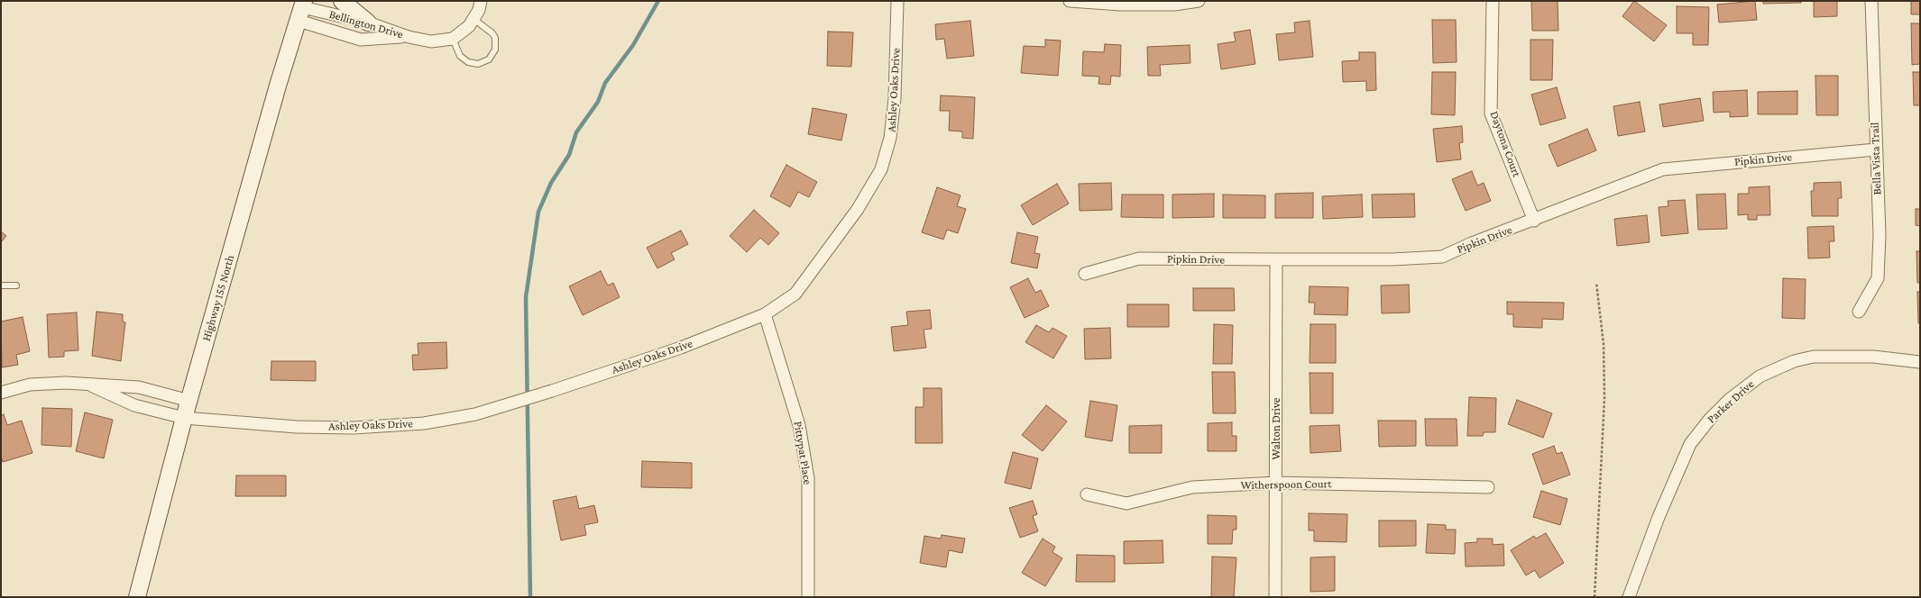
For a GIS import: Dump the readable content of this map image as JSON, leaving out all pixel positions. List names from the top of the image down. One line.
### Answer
{"streets":{"main road":["Highway 155 North"],"street":["Bellington Drive","Ashley Oaks Drive","Daytona Court","Bella Vista Trail","Pipkin Drive","Parker Drive","Walton Drive","Pittypat Place","Witherspoon Court"]},"crossings":[["Bellington Drive","Highway 155 North"],["Ashley Oaks Drive","Highway 155 North"],["Ashley Oaks Drive","Pittypat Place"],["Daytona Court","Pipkin Drive"],["Bella Vista Trail","Pipkin Drive"],["Pipkin Drive","Walton Drive"],["Walton Drive","Witherspoon Court"]]}
